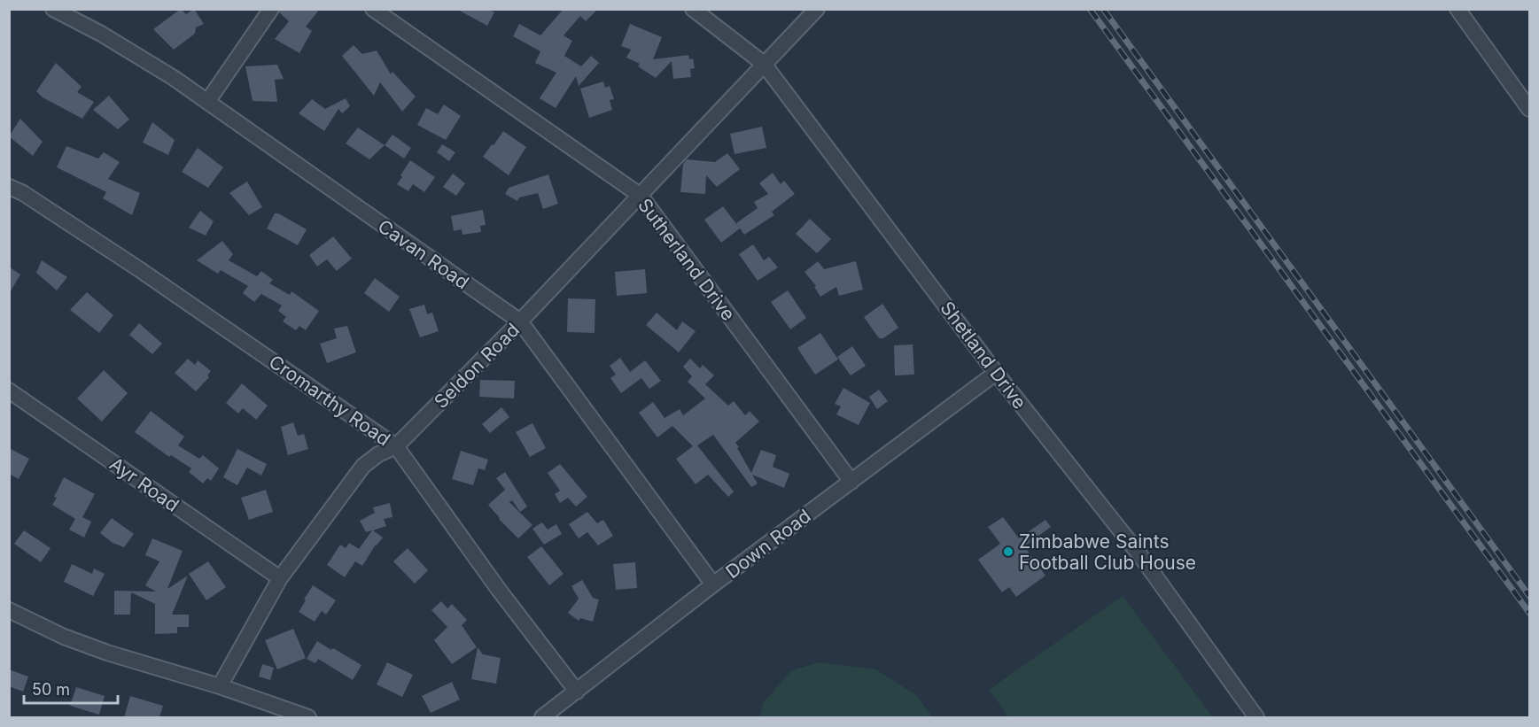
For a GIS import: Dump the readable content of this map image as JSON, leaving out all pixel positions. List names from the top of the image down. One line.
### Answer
{"streets":{"street":["Cavan Road","Sutherland Drive","Shetland Drive","Seldon Road","Cromarthy Road","Ayr Road","Down Road"]},"crossings":[["Cavan Road","Seldon Road"],["Cavan Road","Down Road"],["Sutherland Drive","Seldon Road"],["Sutherland Drive","Down Road"],["Shetland Drive","Seldon Road"],["Shetland Drive","Down Road"],["Seldon Road","Cromarthy Road"],["Seldon Road","Ayr Road"],["Cromarthy Road","Down Road"]],"places":["Zimbabwe Saints Football Club House"],"scale_bar":"50 m"}
